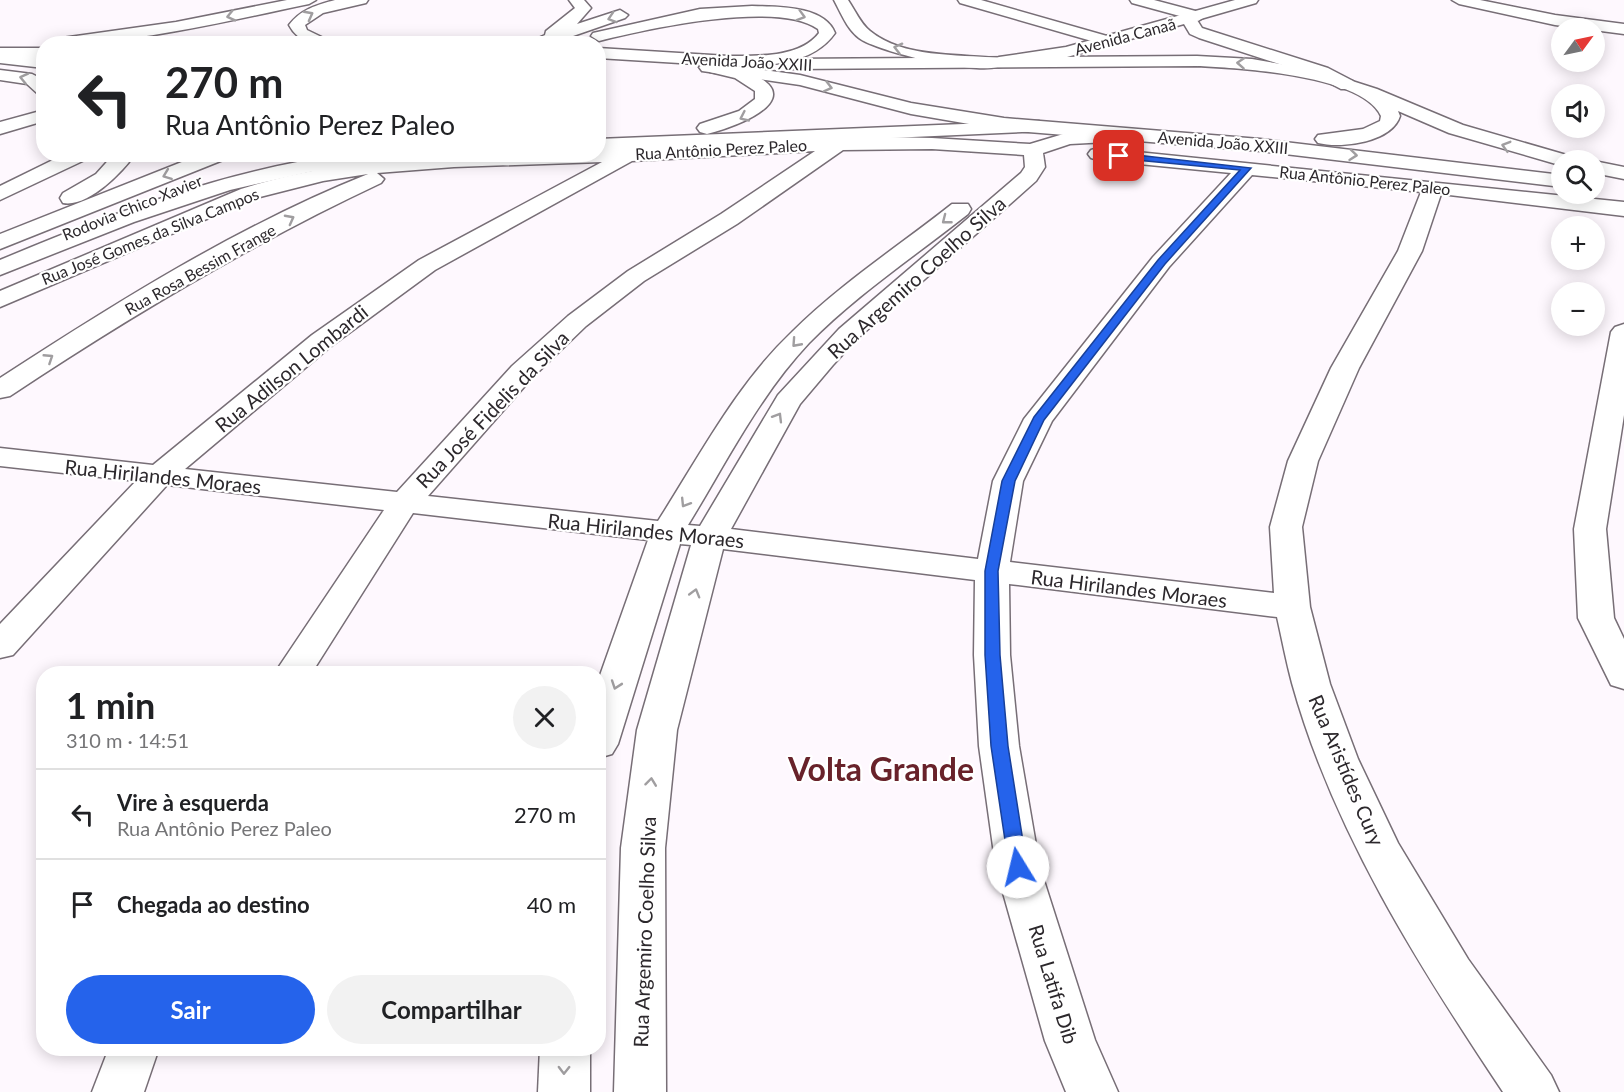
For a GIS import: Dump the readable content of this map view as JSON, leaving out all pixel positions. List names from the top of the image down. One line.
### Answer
{"streets":{"main road":["Avenida Canaã","Avenida João XXIII","Rua Antônio Perez Paleo","Rodovia Chico Xavier","Rua José Gomes da Silva Campos","Rua Rosa Bessim Frange","Rua Argemiro Coelho Silva","Rua Adilson Lombardi","Rua José Fidelis da Silva","Rua Hirilandes Moraes","Rua Aristídes Cury","Rua Latifa Dib"]},"crossings":[["Avenida Canaã","Avenida João XXIII"],["Avenida João XXIII","Rua Antônio Perez Paleo"],["Avenida João XXIII","Rua Argemiro Coelho Silva"],["Avenida João XXIII","Rua Latifa Dib"],["Rua Antônio Perez Paleo","Rua Argemiro Coelho Silva"],["Rua Antônio Perez Paleo","Rua Adilson Lombardi"],["Rua Antônio Perez Paleo","Rua José Fidelis da Silva"],["Rua Antônio Perez Paleo","Rua Aristídes Cury"],["Rua Antônio Perez Paleo","Rua Latifa Dib"],["Rua Argemiro Coelho Silva","Rua Hirilandes Moraes"],["Rua Adilson Lombardi","Rua Hirilandes Moraes"],["Rua José Fidelis da Silva","Rua Hirilandes Moraes"],["Rua Hirilandes Moraes","Rua Aristídes Cury"],["Rua Hirilandes Moraes","Rua Latifa Dib"]],"districts":["Volta Grande"],"north":"top right","page":{"map_buttons":["+","−"],"turn":["270 m","Rua Antônio Perez Paleo"],"heading":["1 min","310 m · 14:51"],"list":[{"name":"Vire à esquerda","note":"Rua Antônio Perez Paleo","value":"270 m"},{"name":"Chegada ao destino","value":"40 m"}],"buttons":["Sair","Compartilhar"]}}
